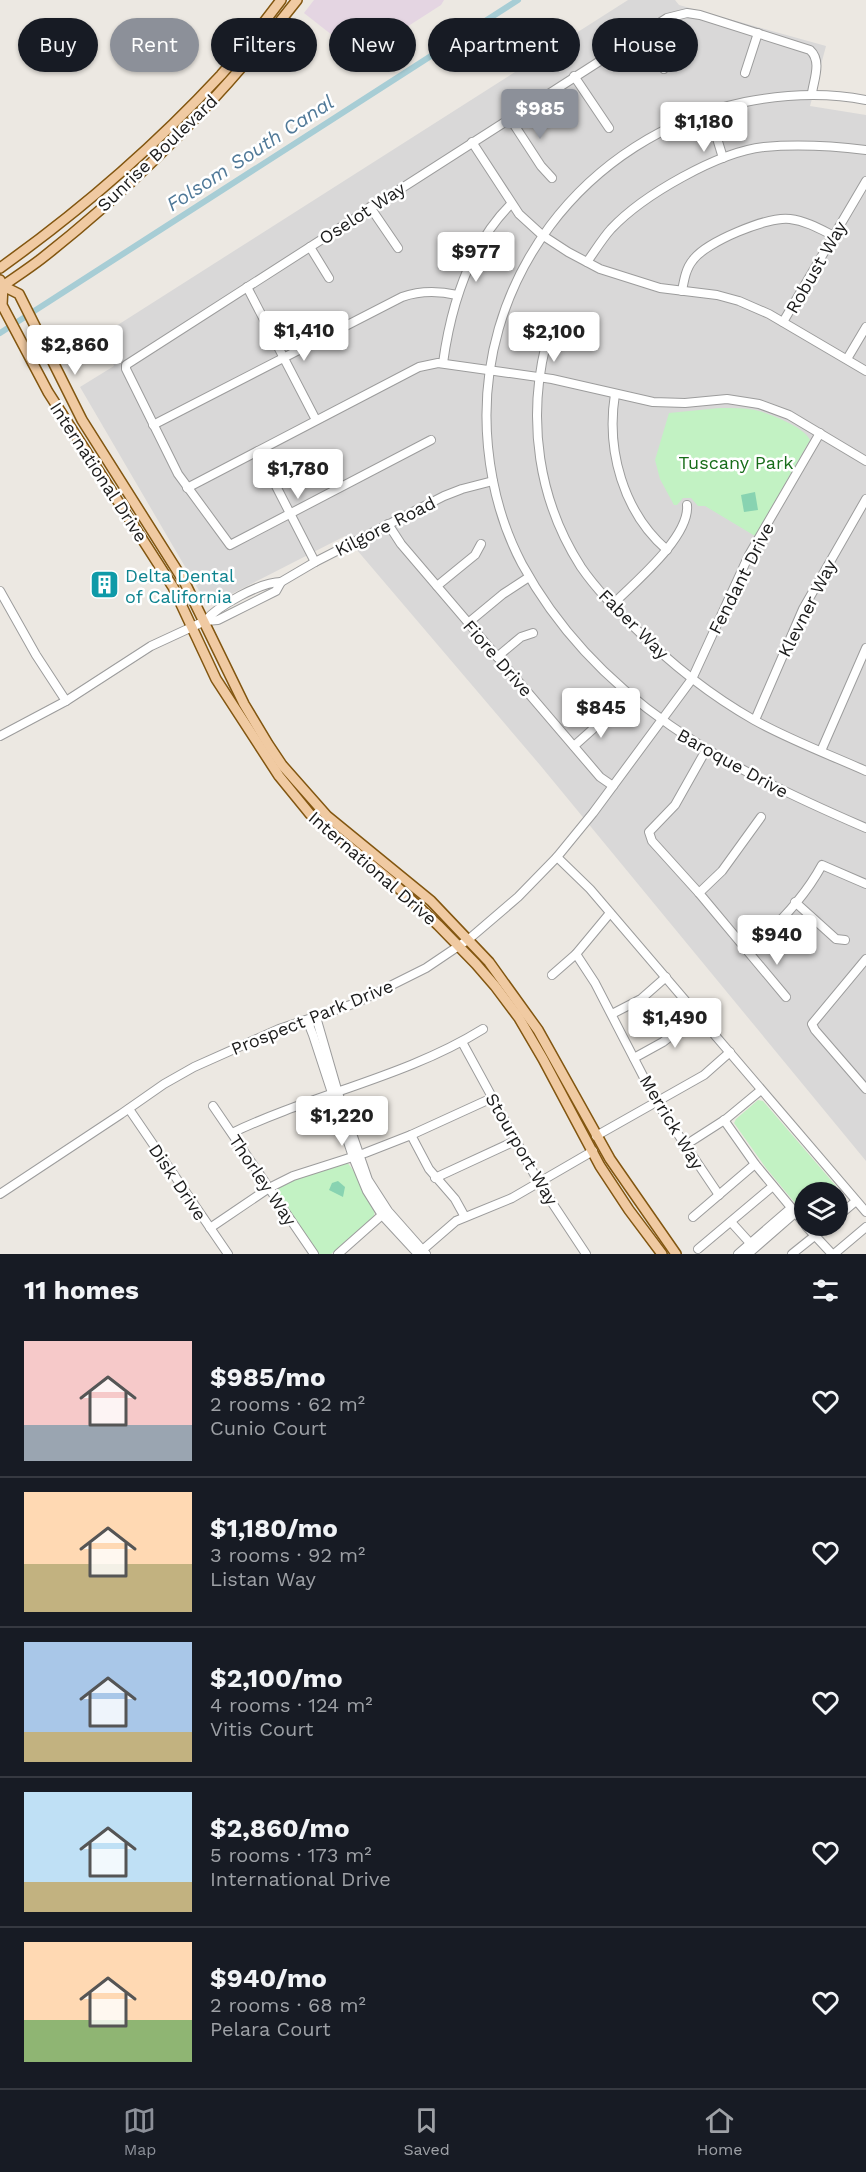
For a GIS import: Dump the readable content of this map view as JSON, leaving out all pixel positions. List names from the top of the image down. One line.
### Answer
{"streets":{"main road":["Sunrise Boulevard","International Drive"],"street":["Oselot Way","Robust Way","Kilgore Road","Fendant Drive","Klevner Way","Faber Way","Fiore Drive","Baroque Drive","Prospect Park Drive","Merrick Way","Stourport Way","Thorley Way","Disk Drive"]},"crossings":[["Sunrise Boulevard","International Drive"],["Oselot Way","Baroque Drive"],["International Drive","Kilgore Road"],["International Drive","Prospect Park Drive"],["Kilgore Road","Fiore Drive"],["Kilgore Road","Baroque Drive"],["Fendant Drive","Faber Way"],["Fendant Drive","Baroque Drive"],["Fendant Drive","Prospect Park Drive"],["Klevner Way","Faber Way"],["Fiore Drive","Prospect Park Drive"],["Baroque Drive","Prospect Park Drive"],["Prospect Park Drive","Disk Drive"]],"water":["Folsom South Canal"],"parks":["Tuscany Park"],"places":{"building":["Delta Dental of California"]},"page":{"chip":["Buy","Rent","Filters","New","Apartment","House"],"price":["$985","$1,180","$977","$1,410","$2,100","$2,860","$1,780","$845","$940","$1,490","$1,220"],"heading":"11 homes","list":[{"name":"$985/mo","note":"2 rooms · 62 m² · Cunio Court"},{"name":"$1,180/mo","note":"3 rooms · 92 m² · Listan Way"},{"name":"$2,100/mo","note":"4 rooms · 124 m² · Vitis Court"},{"name":"$2,860/mo","note":"5 rooms · 173 m² · International Drive"},{"name":"$940/mo","note":"2 rooms · 68 m² · Pelara Court"}],"tabs":["Map","Saved","Home"]}}
